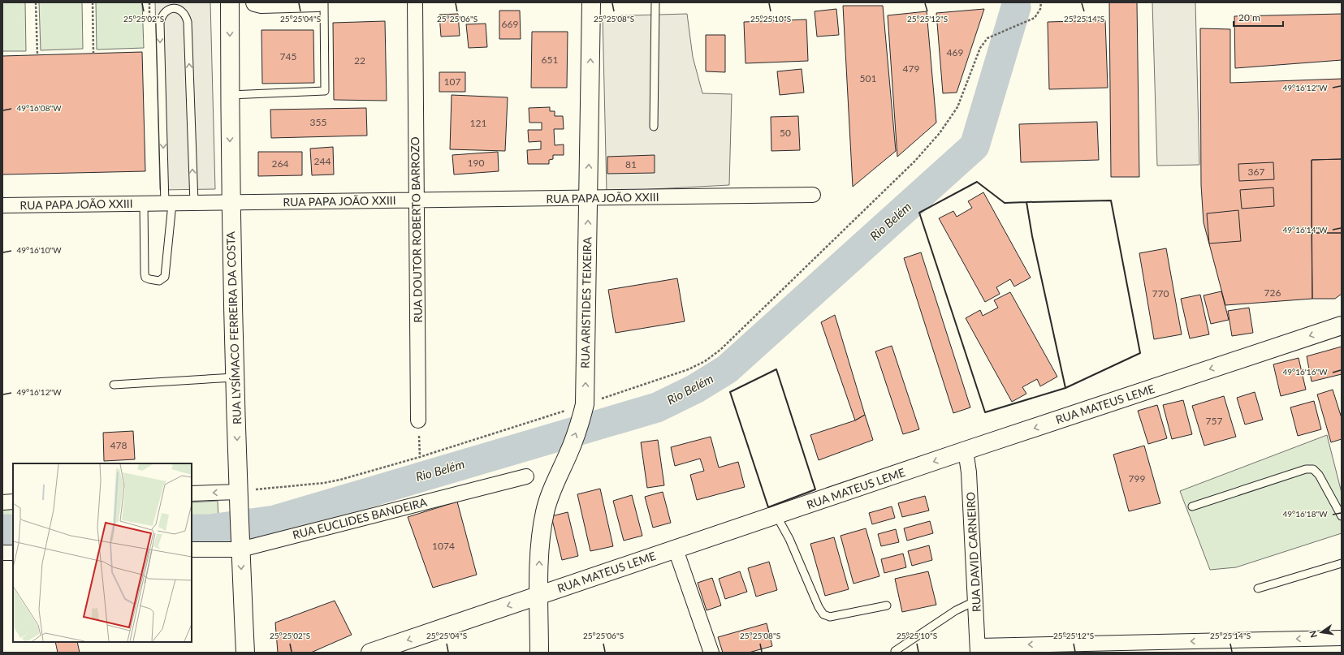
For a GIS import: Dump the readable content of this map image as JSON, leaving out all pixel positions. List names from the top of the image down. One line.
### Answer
{"streets":{"main road":["RUA ARISTIDES TEIXEIRA","RUA LYSÍMACO FERREIRA DA COSTA","RUA MATEUS LEME"],"street":["RUA PAPA JOÃO XXIII","RUA DOUTOR ROBERTO BARROZO","RUA EUCLIDES BANDEIRA","RUA DAVID CARNEIRO"]},"crossings":[["RUA PAPA JOÃO XXIII","RUA DOUTOR ROBERTO BARROZO"],["RUA PAPA JOÃO XXIII","RUA ARISTIDES TEIXEIRA"],["RUA PAPA JOÃO XXIII","RUA LYSÍMACO FERREIRA DA COSTA"],["RUA ARISTIDES TEIXEIRA","RUA MATEUS LEME"],["RUA LYSÍMACO FERREIRA DA COSTA","RUA EUCLIDES BANDEIRA"],["RUA MATEUS LEME","RUA DAVID CARNEIRO"]],"one_way":["RUA ARISTIDES TEIXEIRA","RUA LYSÍMACO FERREIRA DA COSTA","RUA MATEUS LEME"],"water":["Rio Belém"],"house_numbers":["669","469","745","651","22","479","501","107","355","121","50","244","190","264","81","367","726","770","757","478","799","1074"],"scale_bar":"20 m","north":"left","coordinates":["25°25'02\"S","25°25'04\"S","25°25'06\"S","25°25'08\"S","25°25'10\"S","25°25'12\"S","25°25'14\"S","49°16'12\"W","49°16'08\"W","49°16'14\"W","49°16'10\"W","49°16'16\"W","49°16'18\"W"]}
